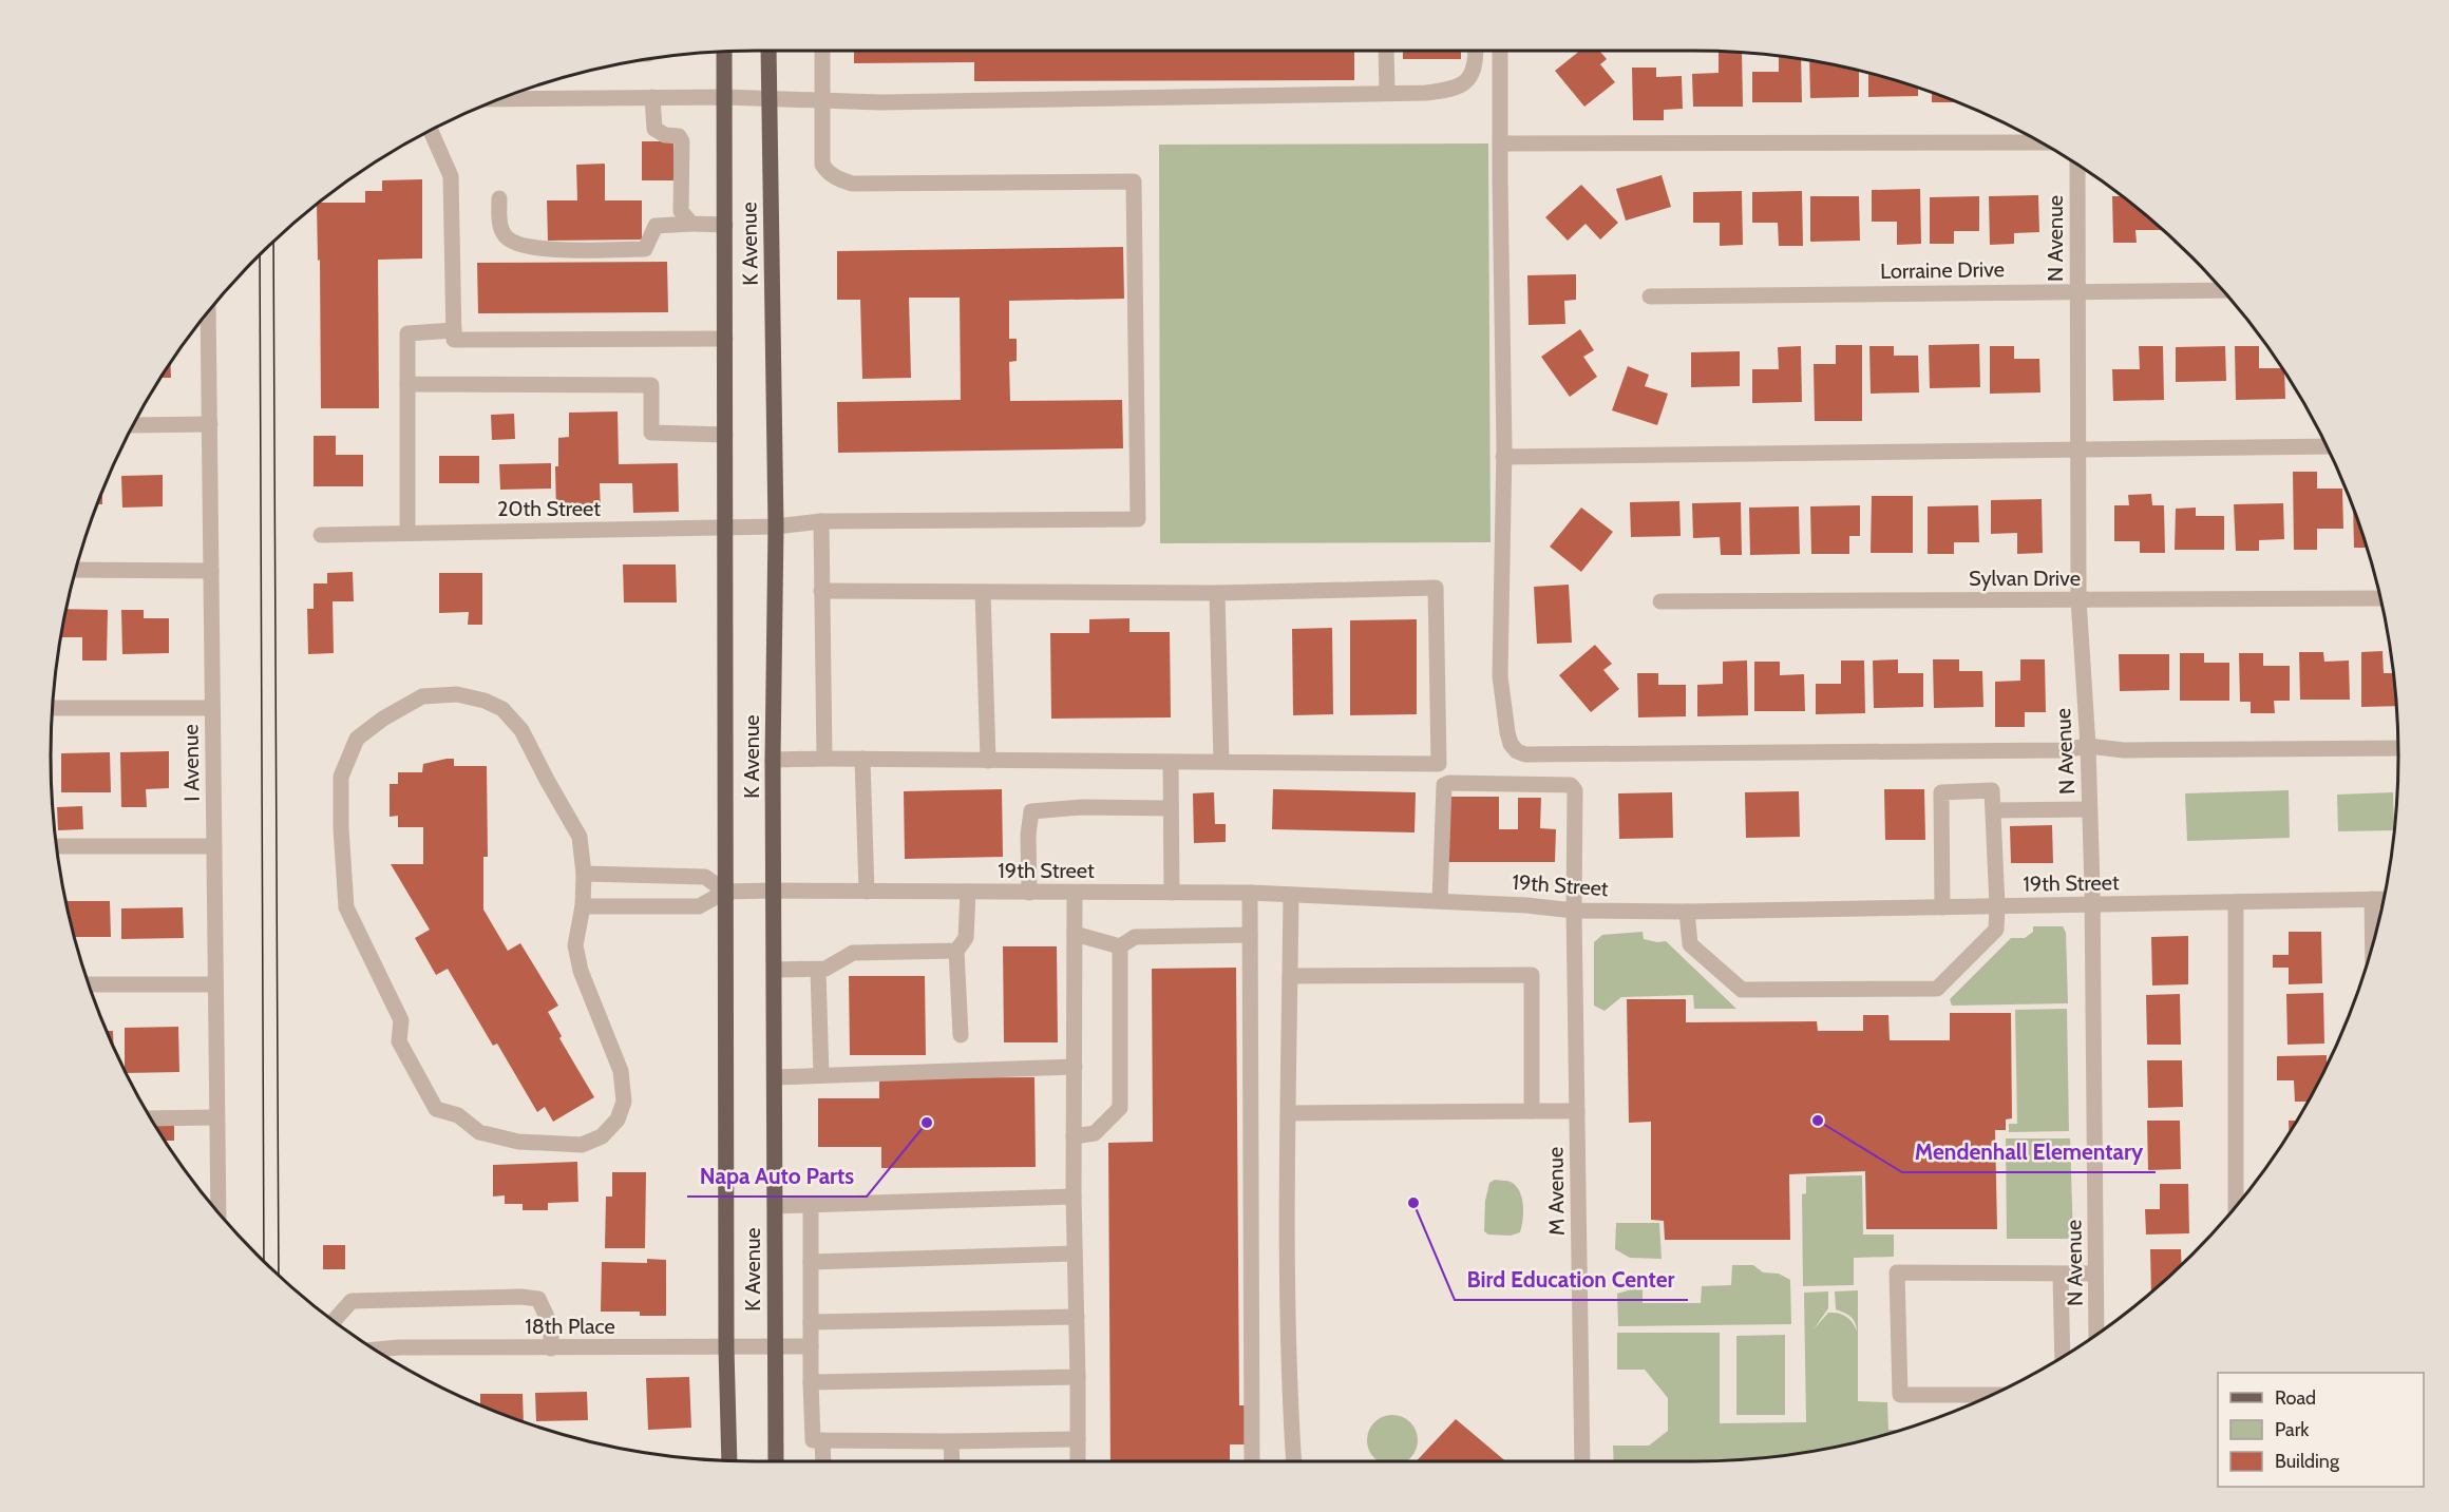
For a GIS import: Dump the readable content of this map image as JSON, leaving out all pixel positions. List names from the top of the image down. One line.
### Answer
{"streets":{"main road":["K Avenue"],"street":["N Avenue","Lorraine Drive","20th Street","Sylvan Drive","I Avenue","19th Street","M Avenue","18th Place"]},"crossings":[["N Avenue","Lorraine Drive"],["N Avenue","Sylvan Drive"],["N Avenue","19th Street"],["K Avenue","20th Street"],["K Avenue","19th Street"],["K Avenue","18th Place"],["19th Street","M Avenue"]],"places":["Mendenhall Elementary","Napa Auto Parts","Bird Education Center"],"legend":["Road","Park","Building"]}
